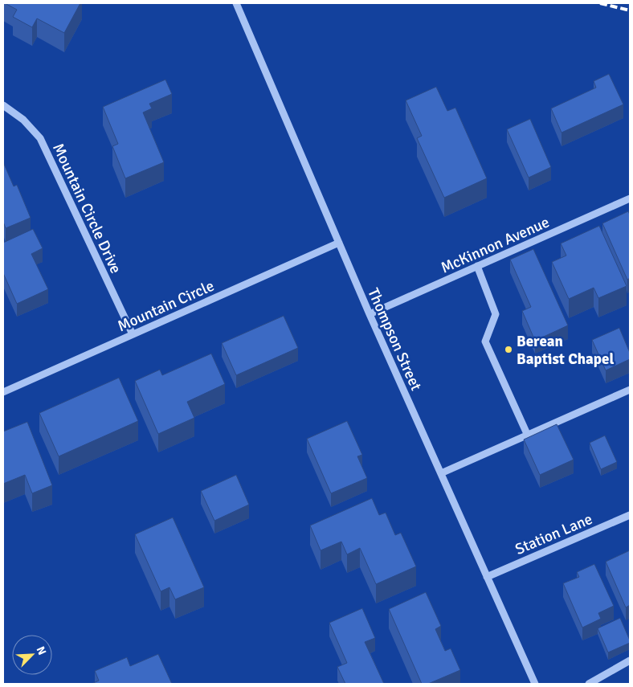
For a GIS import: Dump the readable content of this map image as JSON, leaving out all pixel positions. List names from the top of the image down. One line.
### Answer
{"streets":{"street":["Mountain Circle Drive","McKinnon Avenue","Mountain Circle","Thompson Street","Station Lane"]},"crossings":[["Mountain Circle Drive","Mountain Circle"],["McKinnon Avenue","Thompson Street"],["Mountain Circle","Thompson Street"],["Thompson Street","Station Lane"]],"places":["Berean Baptist Chapel"],"north":"top right"}
